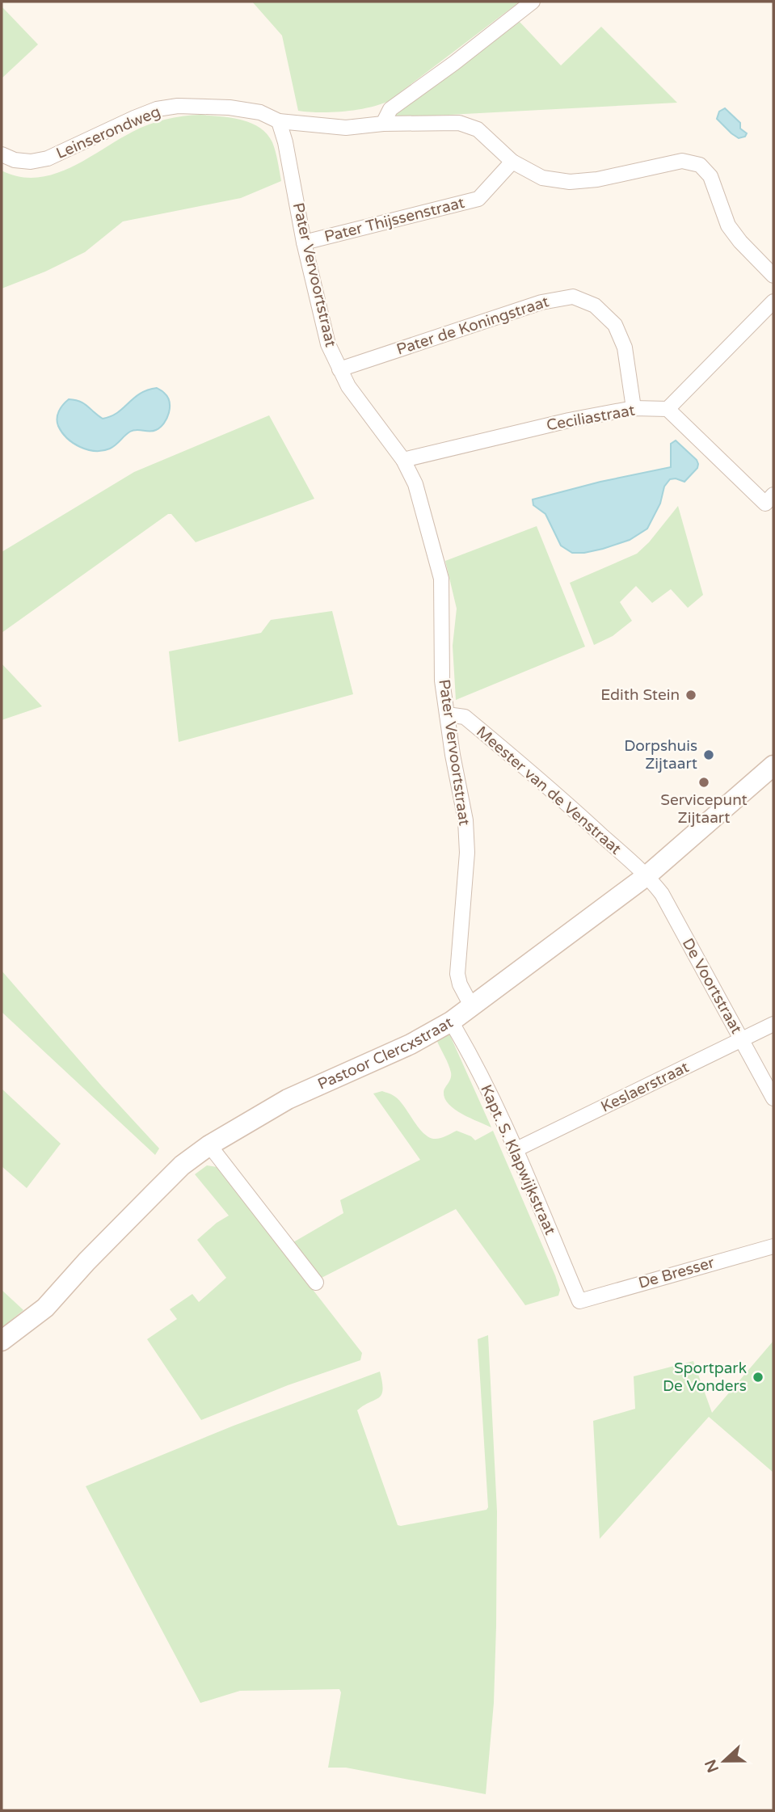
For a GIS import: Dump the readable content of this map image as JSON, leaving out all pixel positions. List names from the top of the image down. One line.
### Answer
{"streets":{"street":["Leinserondweg","Pater Thijssenstraat","Pater Vervoortstraat","Pater de Koningstraat","Ceciliastraat","Meester van de Venstraat","De Voortstraat","Pastoor Clercxstraat","Keslaerstraat","Kapt. S. Klapwijkstraat","De Bresser"]},"crossings":[["Leinserondweg","Pater Thijssenstraat"],["Leinserondweg","Pater Vervoortstraat"],["Pater Thijssenstraat","Pater Vervoortstraat"],["Pater Vervoortstraat","Pater de Koningstraat"],["Pater Vervoortstraat","Ceciliastraat"],["Pater Vervoortstraat","Meester van de Venstraat"],["Pater Vervoortstraat","Pastoor Clercxstraat"],["Pater de Koningstraat","Ceciliastraat"],["Meester van de Venstraat","De Voortstraat"],["Meester van de Venstraat","Pastoor Clercxstraat"],["De Voortstraat","Pastoor Clercxstraat"],["De Voortstraat","Keslaerstraat"],["Pastoor Clercxstraat","Kapt. S. Klapwijkstraat"],["Keslaerstraat","Kapt. S. Klapwijkstraat"],["Kapt. S. Klapwijkstraat","De Bresser"]],"places":["Edith Stein","Dorpshuis Zijtaart","Servicepunt Zijtaart","Sportpark De Vonders"],"north":"left"}
